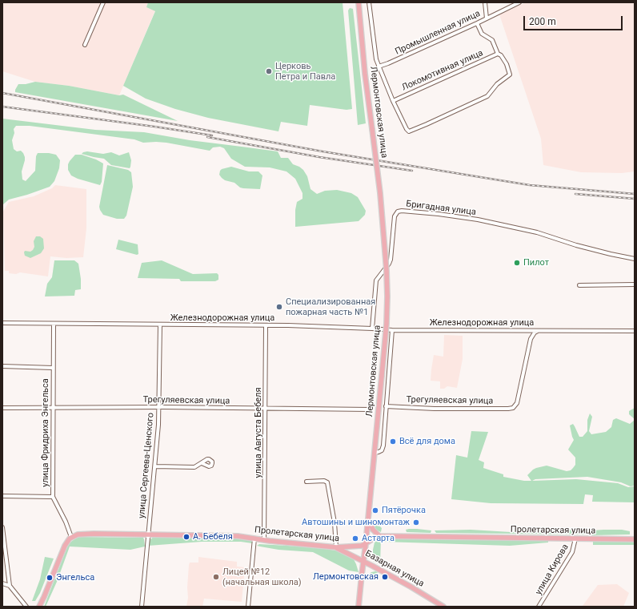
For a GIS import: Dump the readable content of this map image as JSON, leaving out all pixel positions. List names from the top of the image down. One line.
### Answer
{"streets":{"main road":["Лермонтовская улица","Пролетарская улица","Базарная улица"],"street":["Промышленная улица","Локомотивная улица","Бригадная улица","Железнодорожная улица","Трегуляевская улица","улица Фридриха Энгельса","улица Августа Бебеля","улица Сергеева-Ценского","улица Кирова"]},"crossings":[["Лермонтовская улица","Пролетарская улица"],["Лермонтовская улица","Базарная улица"],["Бригадная улица","Железнодорожная улица"],["Железнодорожная улица","улица Фридриха Энгельса"],["Железнодорожная улица","улица Августа Бебеля"],["Железнодорожная улица","улица Сергеева-Ценского"],["Трегуляевская улица","улица Фридриха Энгельса"],["Трегуляевская улица","улица Августа Бебеля"],["Трегуляевская улица","улица Сергеева-Ценского"],["улица Фридриха Энгельса","Пролетарская улица"],["улица Августа Бебеля","Пролетарская улица"],["улица Сергеева-Ценского","Пролетарская улица"],["Пролетарская улица","Базарная улица"],["Пролетарская улица","улица Кирова"]],"places":["Церковь Петра и Павла","Пилот","Специализированная пожарная часть №1","Всё для дома","Пятёрочка","Автошины и шиномонтаж","А. Бебеля","Астарта","Лицей №12 (начальная школа)","Лермонтовская","Энгельса"],"scale_bar":"200 m"}
